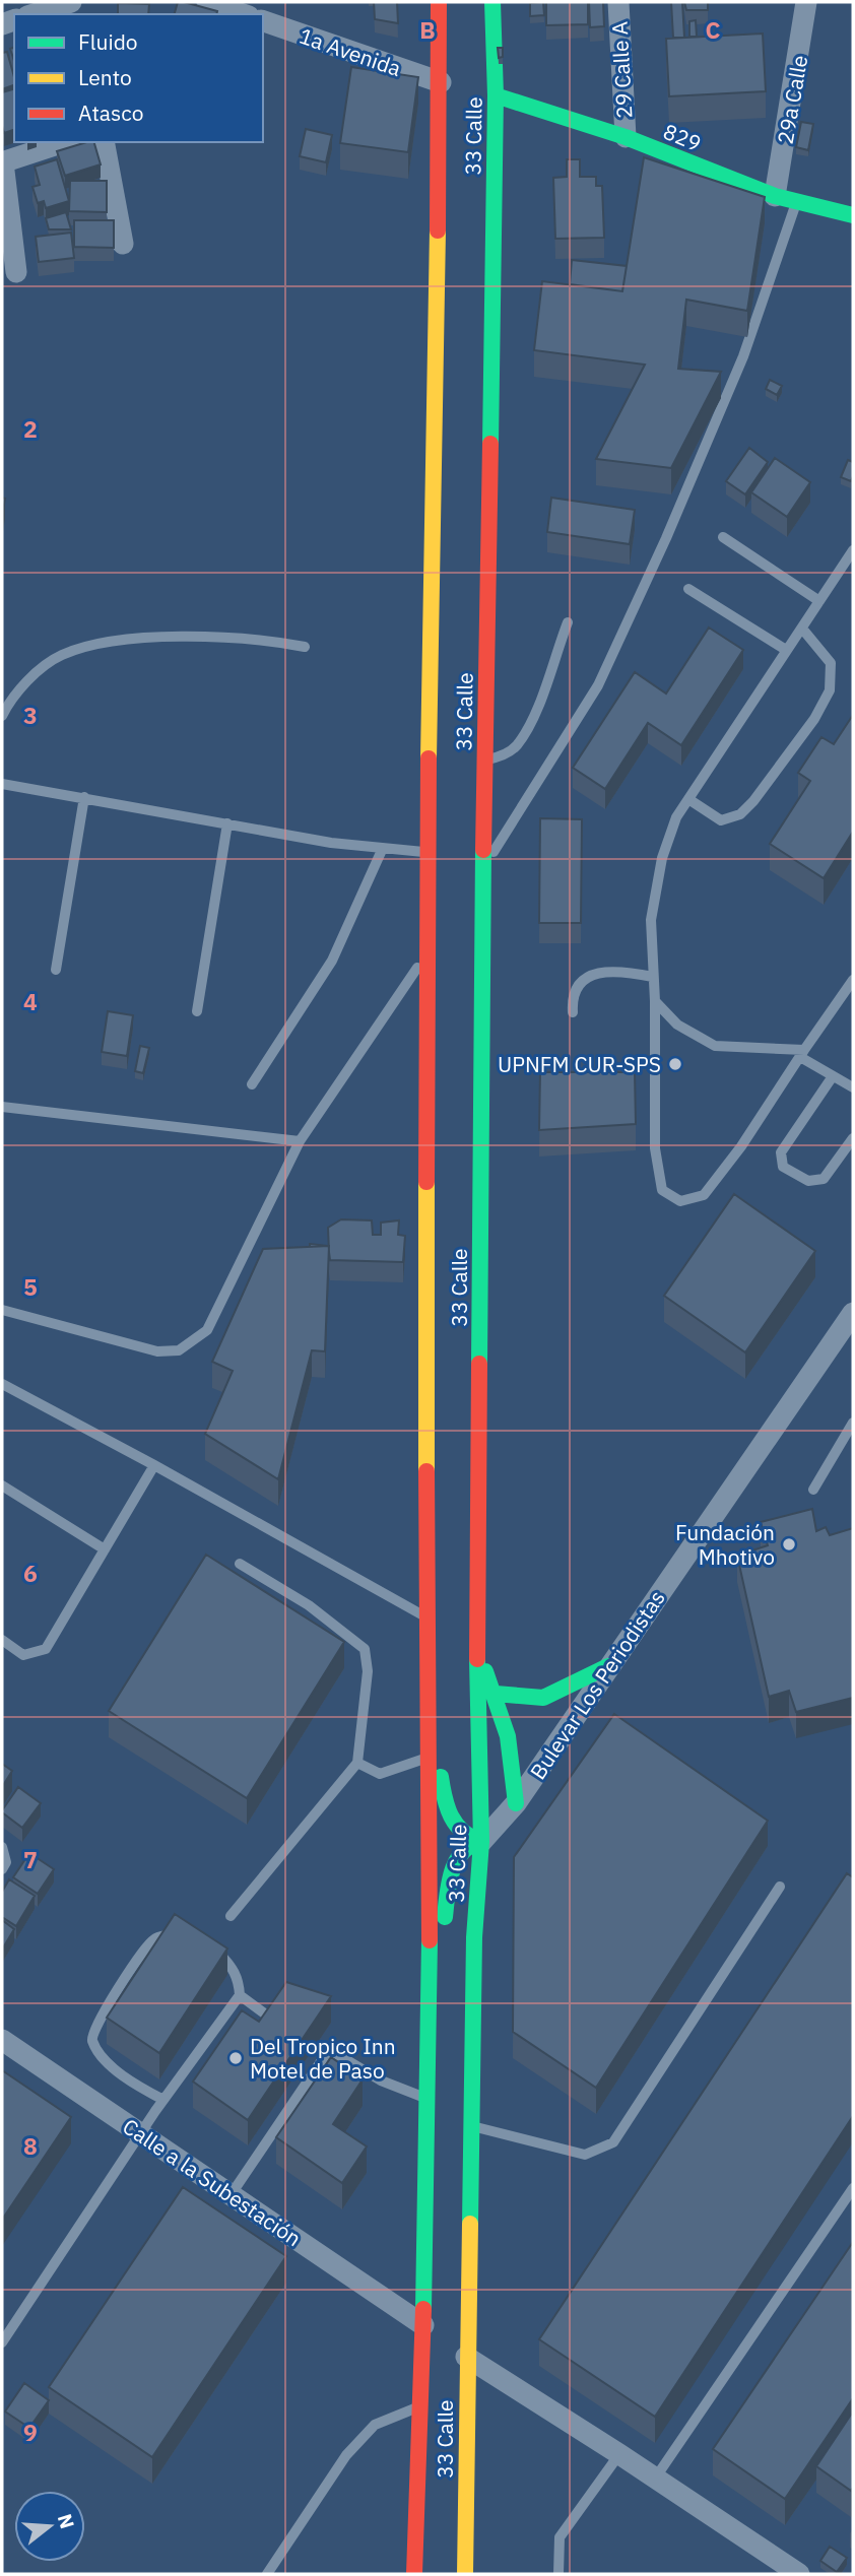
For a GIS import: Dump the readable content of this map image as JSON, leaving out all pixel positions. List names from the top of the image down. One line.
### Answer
{"streets":{"main road":["33 Calle","829"],"street":["1a Avenida","29 Calle A","29a Calle","Bulevar Los Periodistas","Calle a la Subestación"]},"crossings":[["1a Avenida","33 Calle"],["29 Calle A","829"],["29a Calle","829"],["33 Calle","829"],["33 Calle","Bulevar Los Periodistas"],["33 Calle","Calle a la Subestación"]],"places":["UPNFM CUR-SPS","Fundación Mhotivo","Del Tropico Inn Motel de Paso"],"legend":["Fluido","Lento","Atasco"],"north":"right","grid":{"columns":["B","C"],"rows":["2","3","4","5","6","7","8","9"]}}
